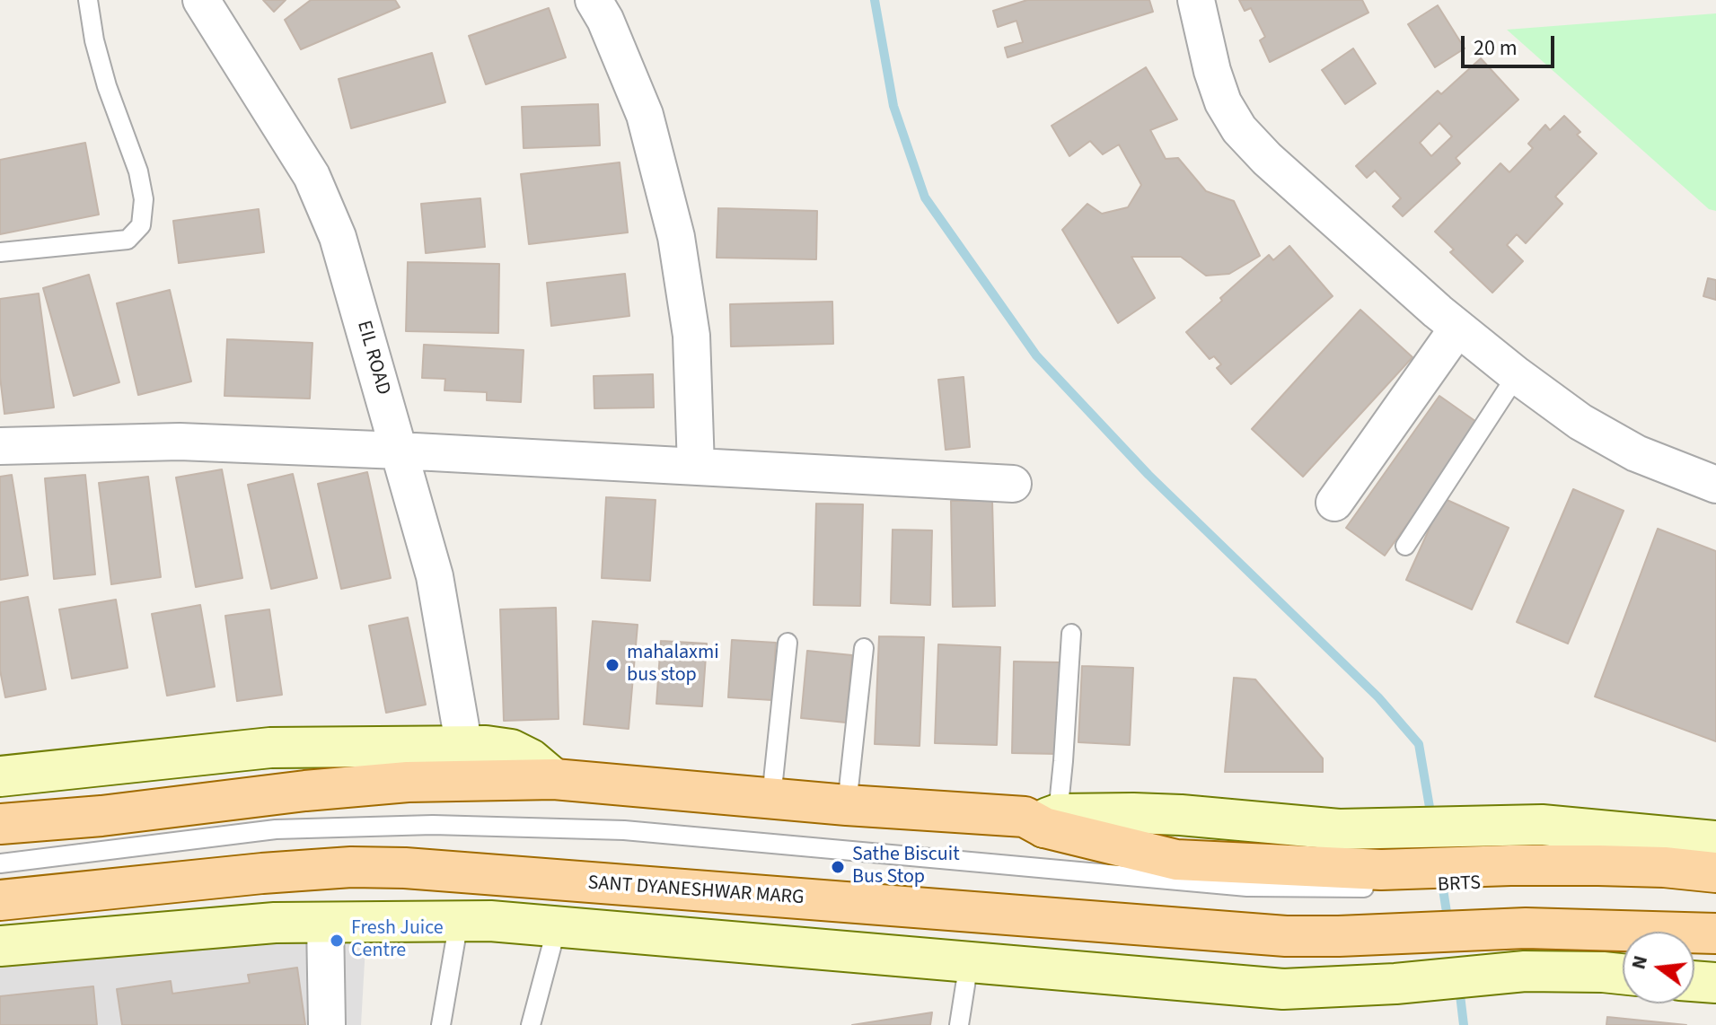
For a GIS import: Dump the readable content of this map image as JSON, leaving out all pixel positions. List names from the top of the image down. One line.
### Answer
{"streets":{"main road":["SANT DYANESHWAR MARG"],"street":["EIL ROAD"],"lane":["BRTS"]},"places":["mahalaxmi bus stop","Sathe Biscuit Bus Stop","Fresh Juice Centre"],"scale_bar":"20 m","north":"left"}
